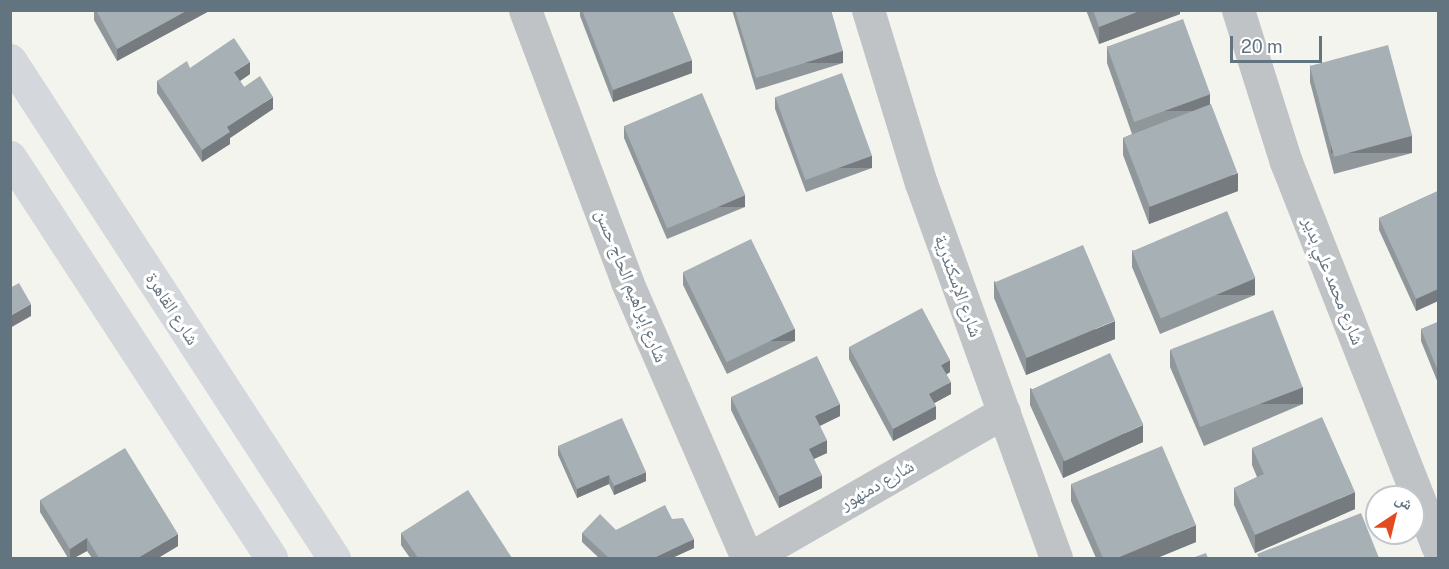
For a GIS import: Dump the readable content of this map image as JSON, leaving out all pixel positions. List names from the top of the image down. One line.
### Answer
{"streets":{"main road":["شارع القاهرة"],"street":["شارع محمد علي بدير","شارع إبراهيم الحاج حسن","شارع الإسكندرية","شارع دمنهور"]},"crossings":[["شارع إبراهيم الحاج حسن","شارع دمنهور"],["شارع الإسكندرية","شارع دمنهور"]],"scale_bar":"20 m","north":"top right"}
